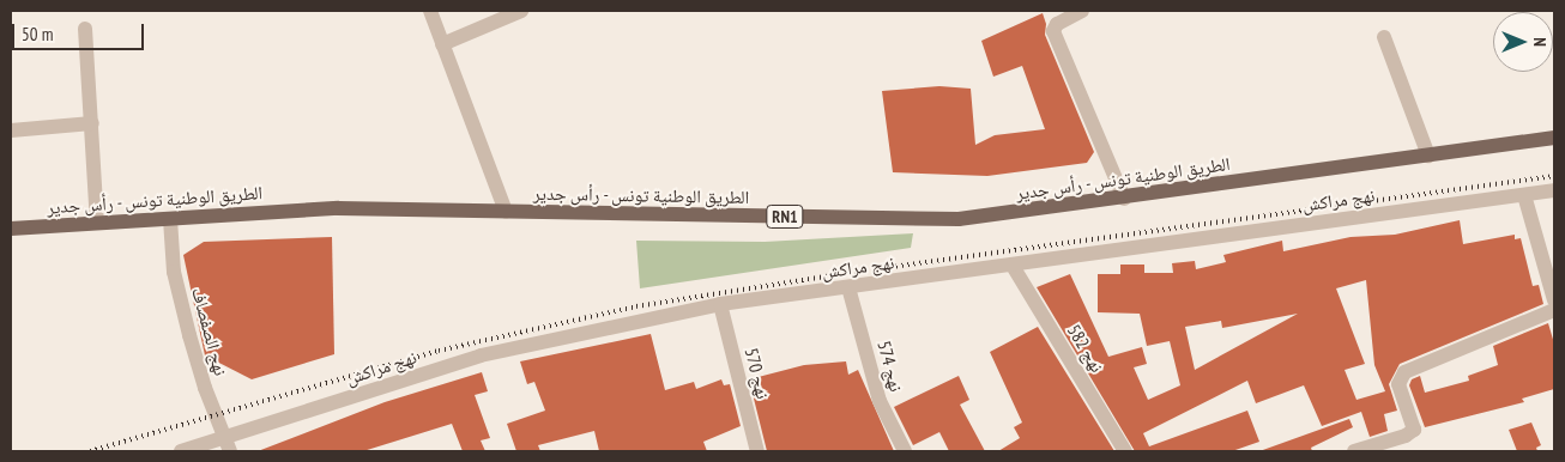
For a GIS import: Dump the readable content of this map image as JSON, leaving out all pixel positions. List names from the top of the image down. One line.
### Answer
{"streets":{"main road":["الطريق الوطنية تونس - رأس جدير","RN1"],"street":["نهج مراكش","نهج الصفصاف","نهج 582","نهج 574","نهج 570"]},"crossings":[["الطريق الوطنية تونس - رأس جدير","نهج الصفصاف"],["نهج مراكش","نهج الصفصاف"],["نهج مراكش","نهج 582"],["نهج مراكش","نهج 574"],["نهج مراكش","نهج 570"]],"scale_bar":"50 m","north":"right"}
